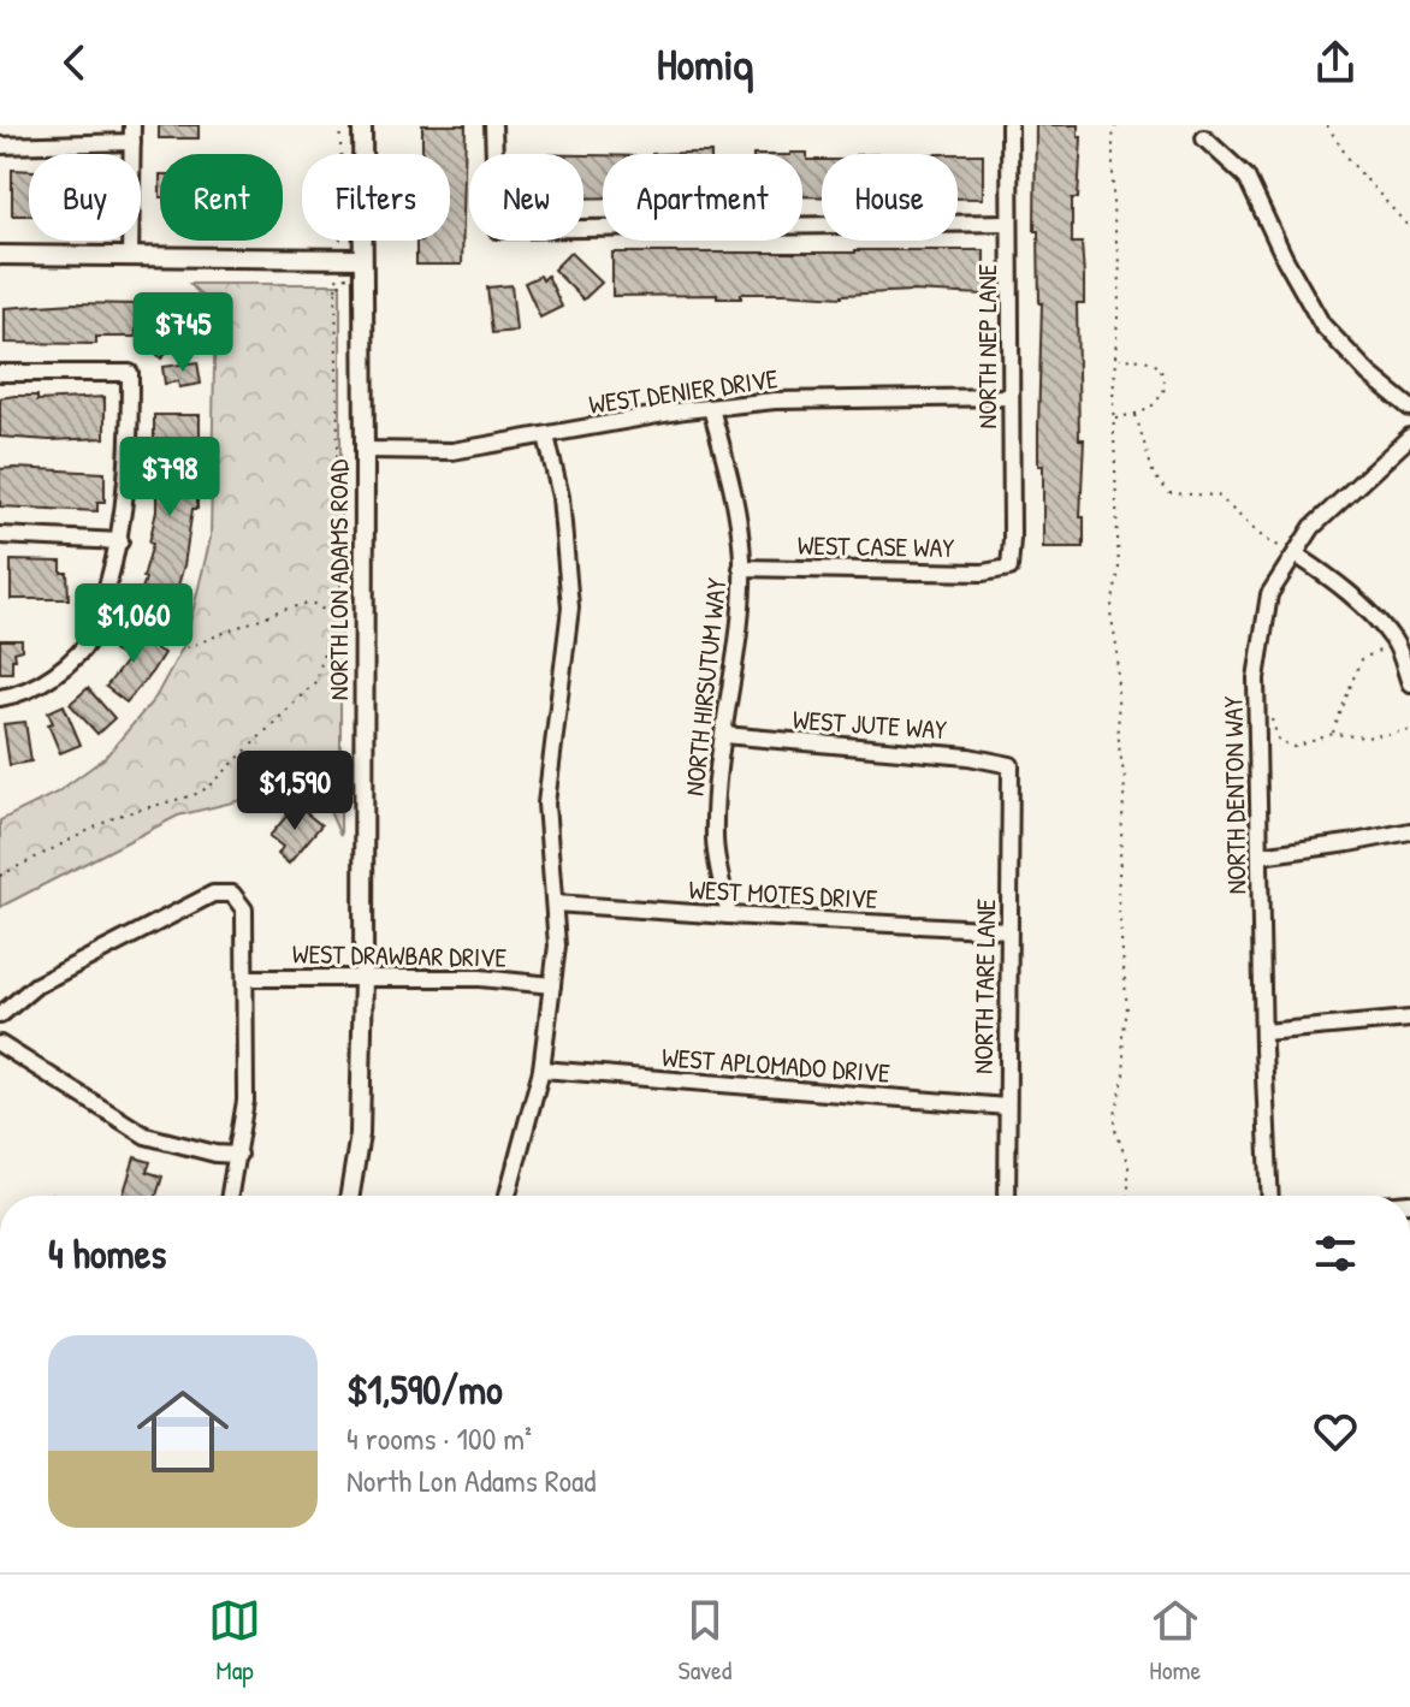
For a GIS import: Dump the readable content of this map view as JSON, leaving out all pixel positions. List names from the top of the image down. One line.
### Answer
{"streets":{"street":["NORTH NEP LANE","WEST DENIER DRIVE","WEST CASE WAY","NORTH LON ADAMS ROAD","NORTH HIRSUTUM WAY","WEST JUTE WAY","NORTH DENTON WAY","WEST MOTES DRIVE","WEST DRAWBAR DRIVE","NORTH TARE LANE","WEST APLOMADO DRIVE"]},"crossings":[["NORTH NEP LANE","WEST DENIER DRIVE"],["NORTH NEP LANE","WEST CASE WAY"],["WEST DENIER DRIVE","NORTH LON ADAMS ROAD"],["WEST DENIER DRIVE","NORTH HIRSUTUM WAY"],["WEST CASE WAY","NORTH HIRSUTUM WAY"],["NORTH LON ADAMS ROAD","WEST DRAWBAR DRIVE"],["NORTH HIRSUTUM WAY","WEST JUTE WAY"],["NORTH HIRSUTUM WAY","WEST MOTES DRIVE"],["WEST JUTE WAY","NORTH TARE LANE"],["WEST MOTES DRIVE","NORTH TARE LANE"],["NORTH TARE LANE","WEST APLOMADO DRIVE"]],"page":{"header":"Homiq","chip":["Buy","Rent","Filters","New","Apartment","House"],"price":["$745","$798","$1,060","$1,590"],"heading":"4 homes","list":[{"name":"$1,590/mo","note":"4 rooms · 100 m² · North Lon Adams Road"}],"tabs":["Map","Saved","Home"]}}
